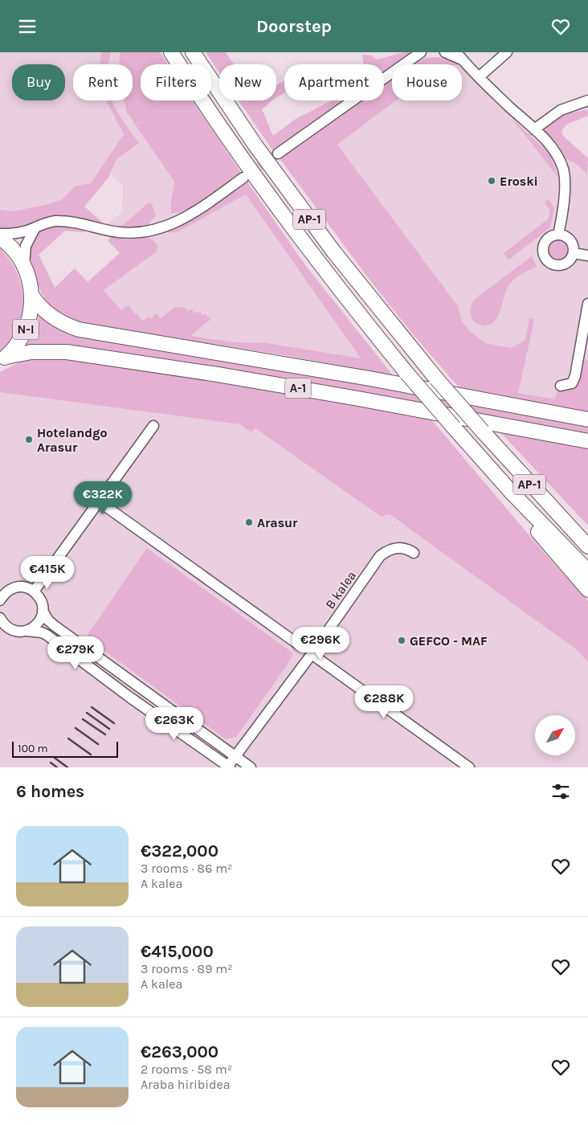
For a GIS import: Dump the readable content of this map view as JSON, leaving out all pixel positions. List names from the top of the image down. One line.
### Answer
{"streets":{"highway":["AP-1","N-I","A-1"],"street":["B kalea"]},"crossings":[["N-I","A-1"]],"places":["Eroski","Hotelandgo Arasur","Arasur","GEFCO - MAF"],"scale_bar":"100 m","north":"top right","page":{"header":"Doorstep","chip":["Buy","Rent","Filters","New","Apartment","House"],"price":["€322K","€415K","€296K","€279K","€288K","€263K"],"scale":"100 m","heading":"6 homes","list":[{"name":"€322,000","note":"3 rooms · 86 m² · A kalea"},{"name":"€415,000","note":"3 rooms · 89 m² · A kalea"},{"name":"€263,000","note":"2 rooms · 58 m² · Araba hiribidea"}]}}
